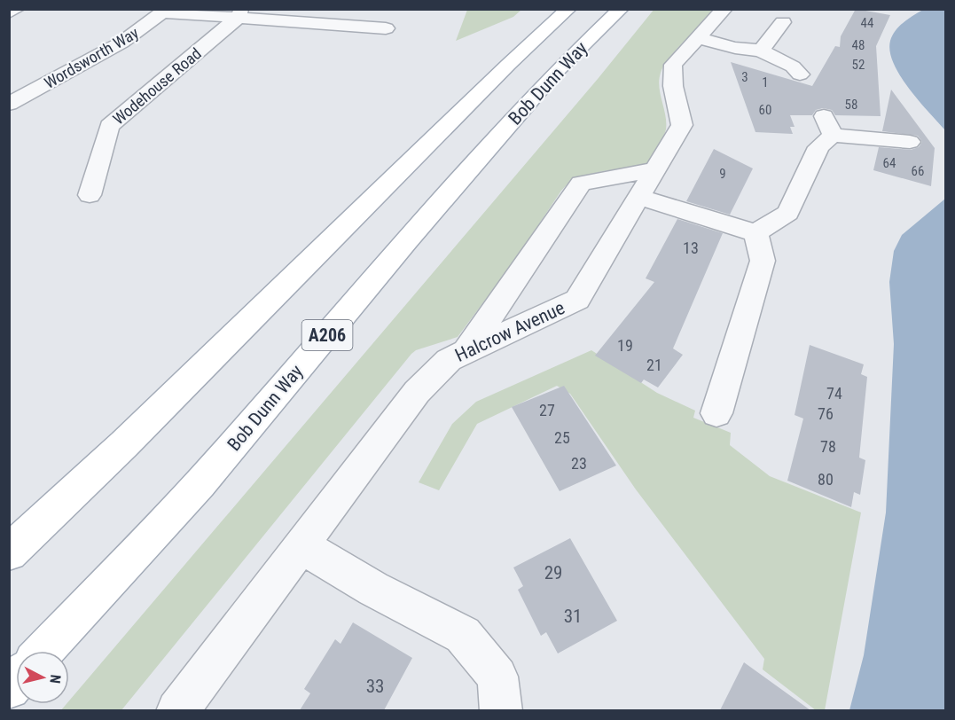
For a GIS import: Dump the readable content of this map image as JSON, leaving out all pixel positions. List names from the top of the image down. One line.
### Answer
{"streets":{"main road":["Bob Dunn Way","A206"],"street":["Wordsworth Way","Wodehouse Road","Halcrow Avenue"]},"crossings":[["Wordsworth Way","Wodehouse Road"]],"house_numbers":["44","48","52","3","1","58","60","64","66","9","13","19","21","74","27","76","25","78","23","80","29","31","33"],"north":"right"}
